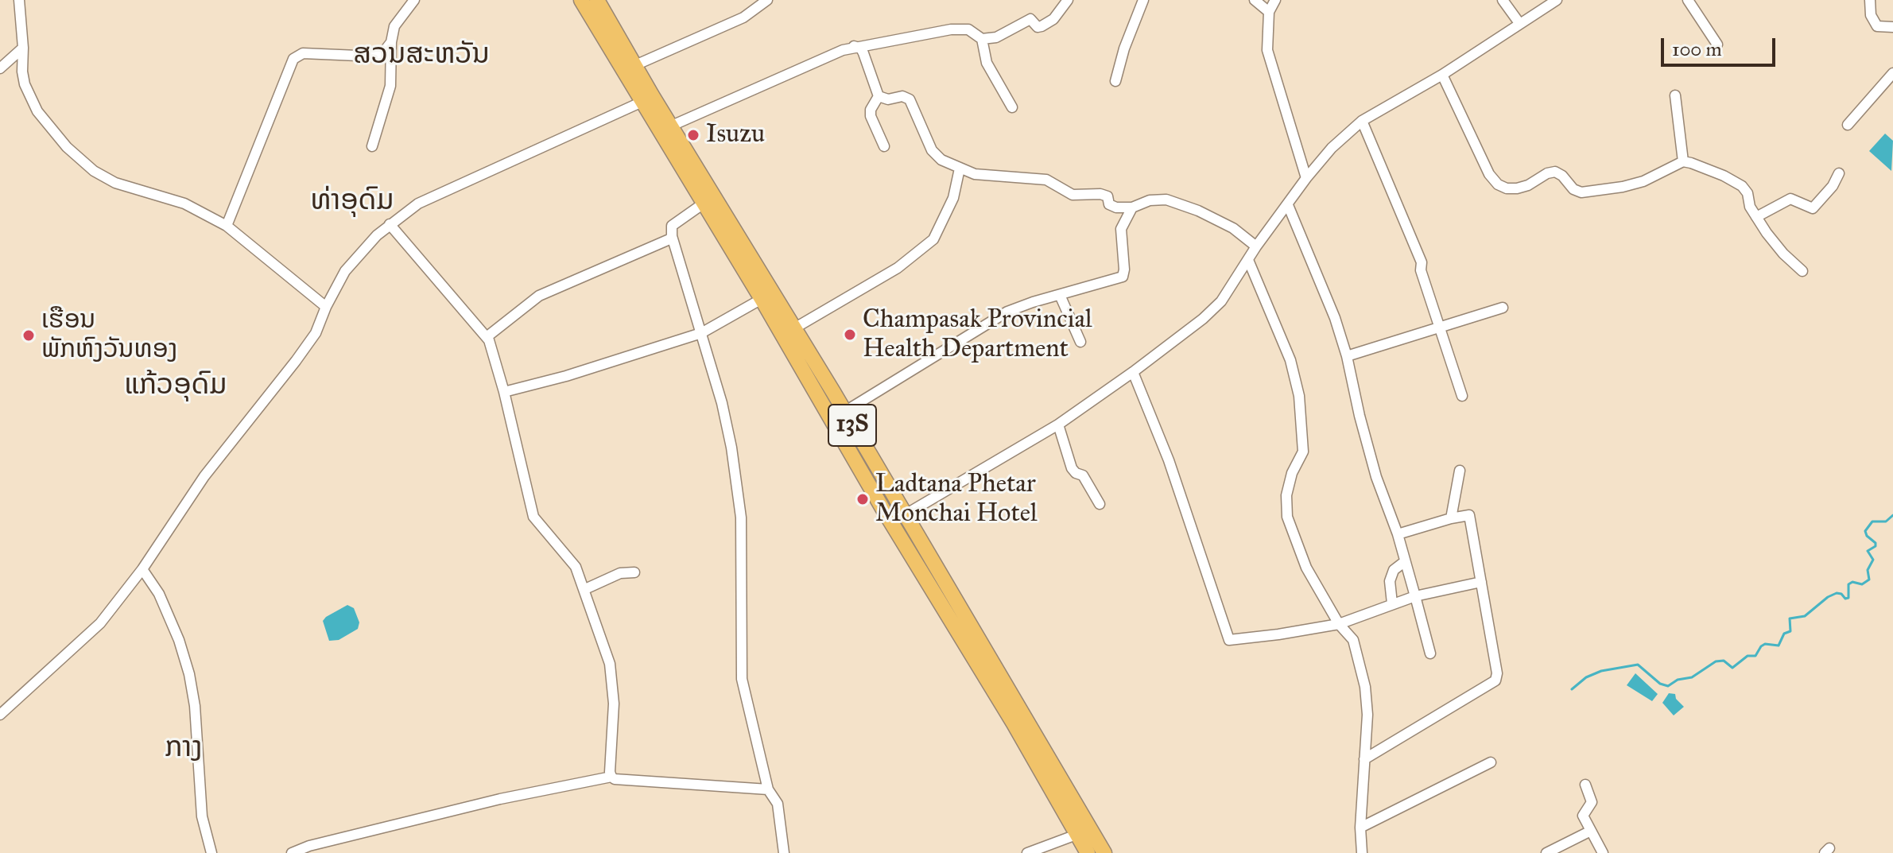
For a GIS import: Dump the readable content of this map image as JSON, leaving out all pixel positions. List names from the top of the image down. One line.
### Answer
{"streets":{"highway":["13S"]},"districts":["ສວນສະຫວັນ","ທ່າອຸດົມ","ແກ້ວອຸດົມ","ກາງ"],"places":["Isuzu","Champasak Provincial Health Department","ເຮືອນ ພັກຫົງວັນທອງ","Ladtana Phetar Monchai Hotel"],"scale_bar":"100 m"}
